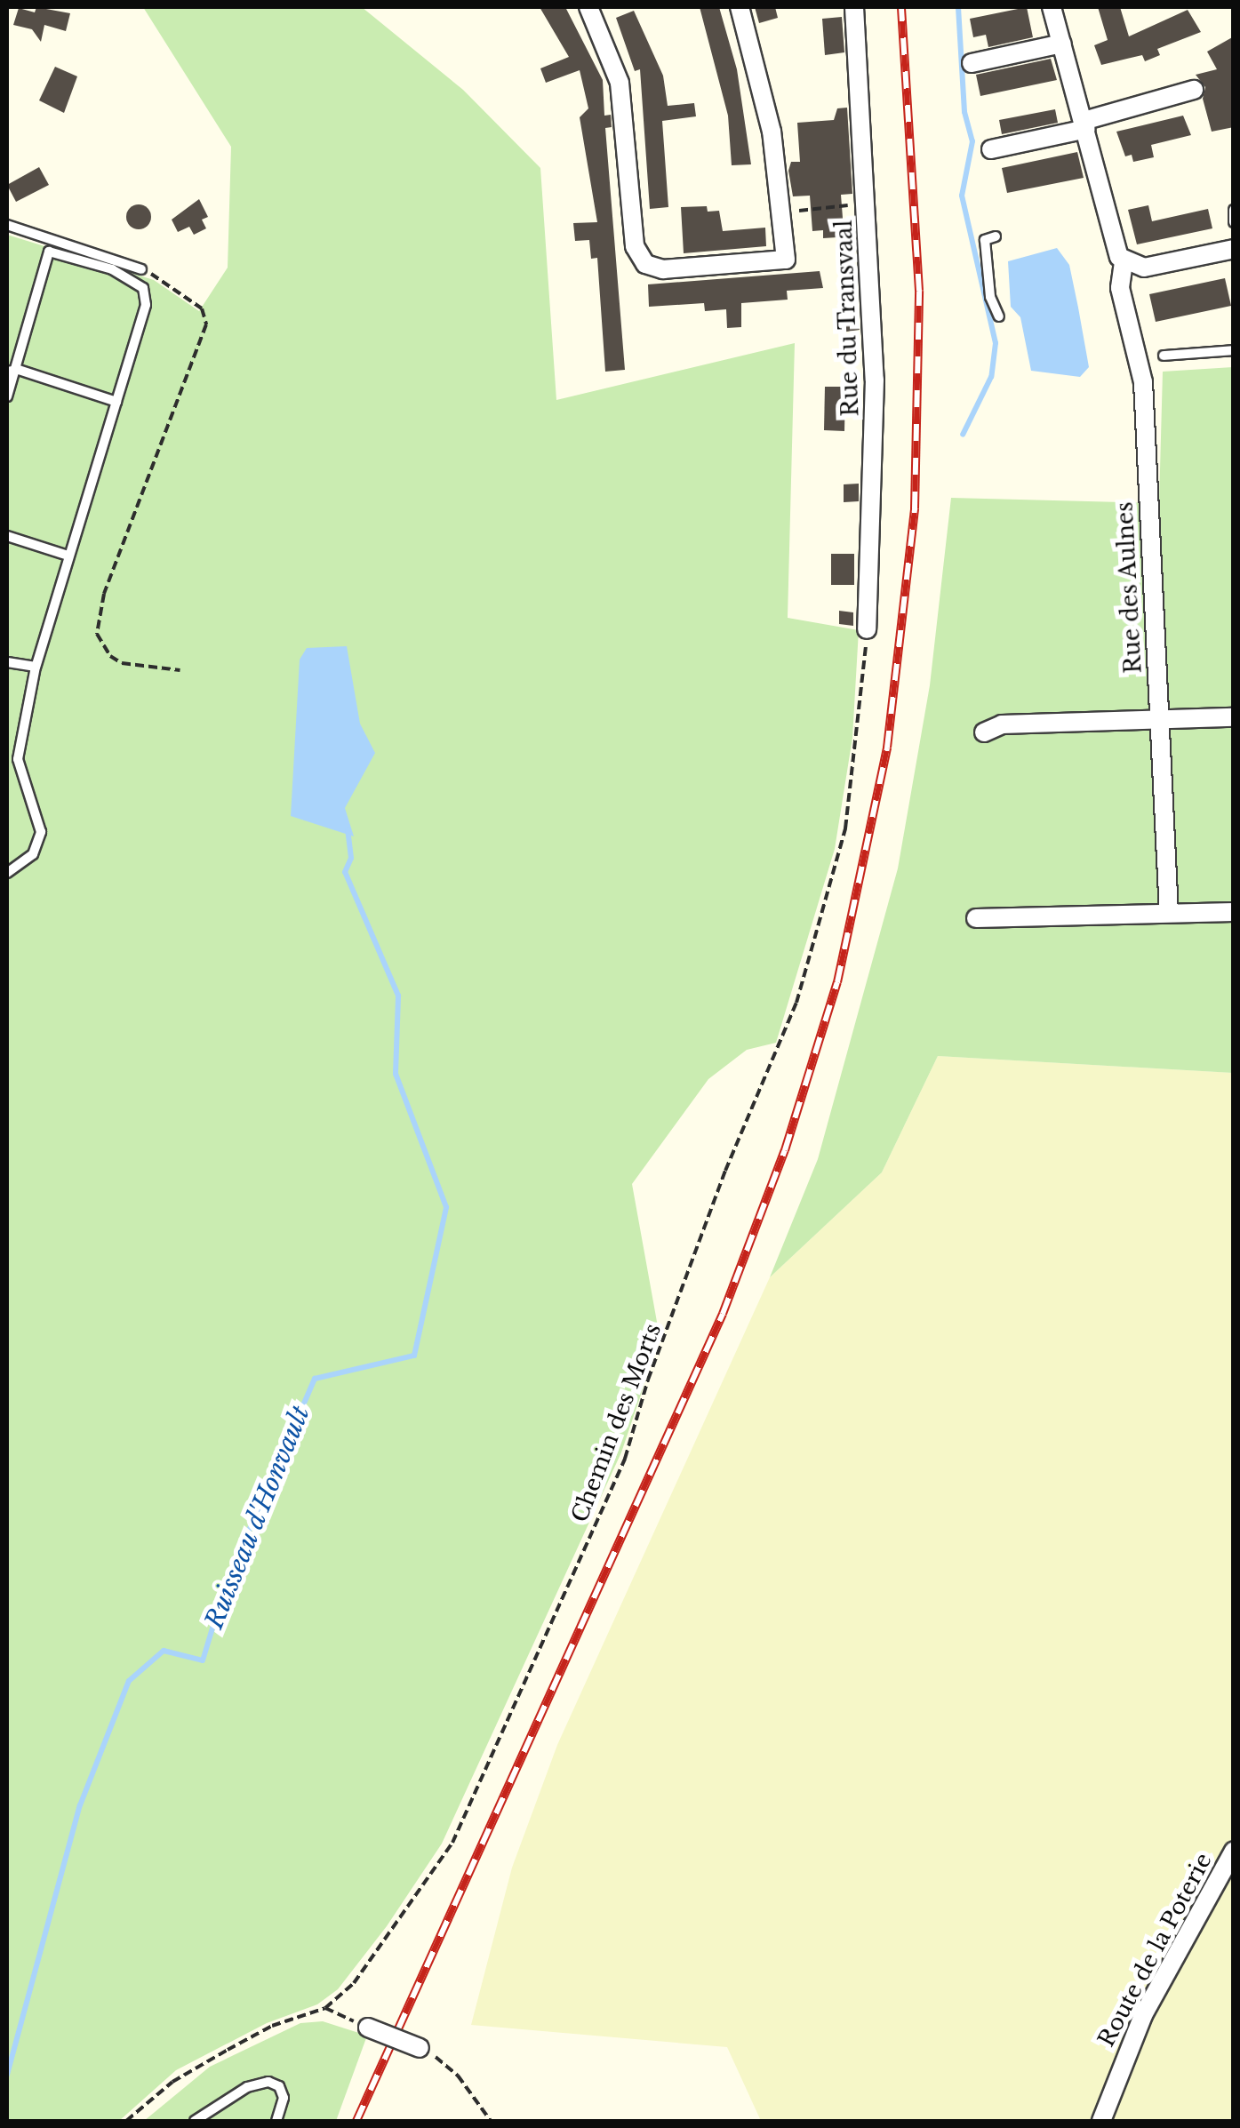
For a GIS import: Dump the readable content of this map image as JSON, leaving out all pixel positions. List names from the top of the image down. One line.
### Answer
{"streets":{"street":["Rue du Transvaal","Rue des Aulnes","Route de la Poterie"],"path":["Chemin des Morts"]},"crossings":[["Rue du Transvaal","Chemin des Morts"]],"water":["Ruisseau d'Honvault"]}
